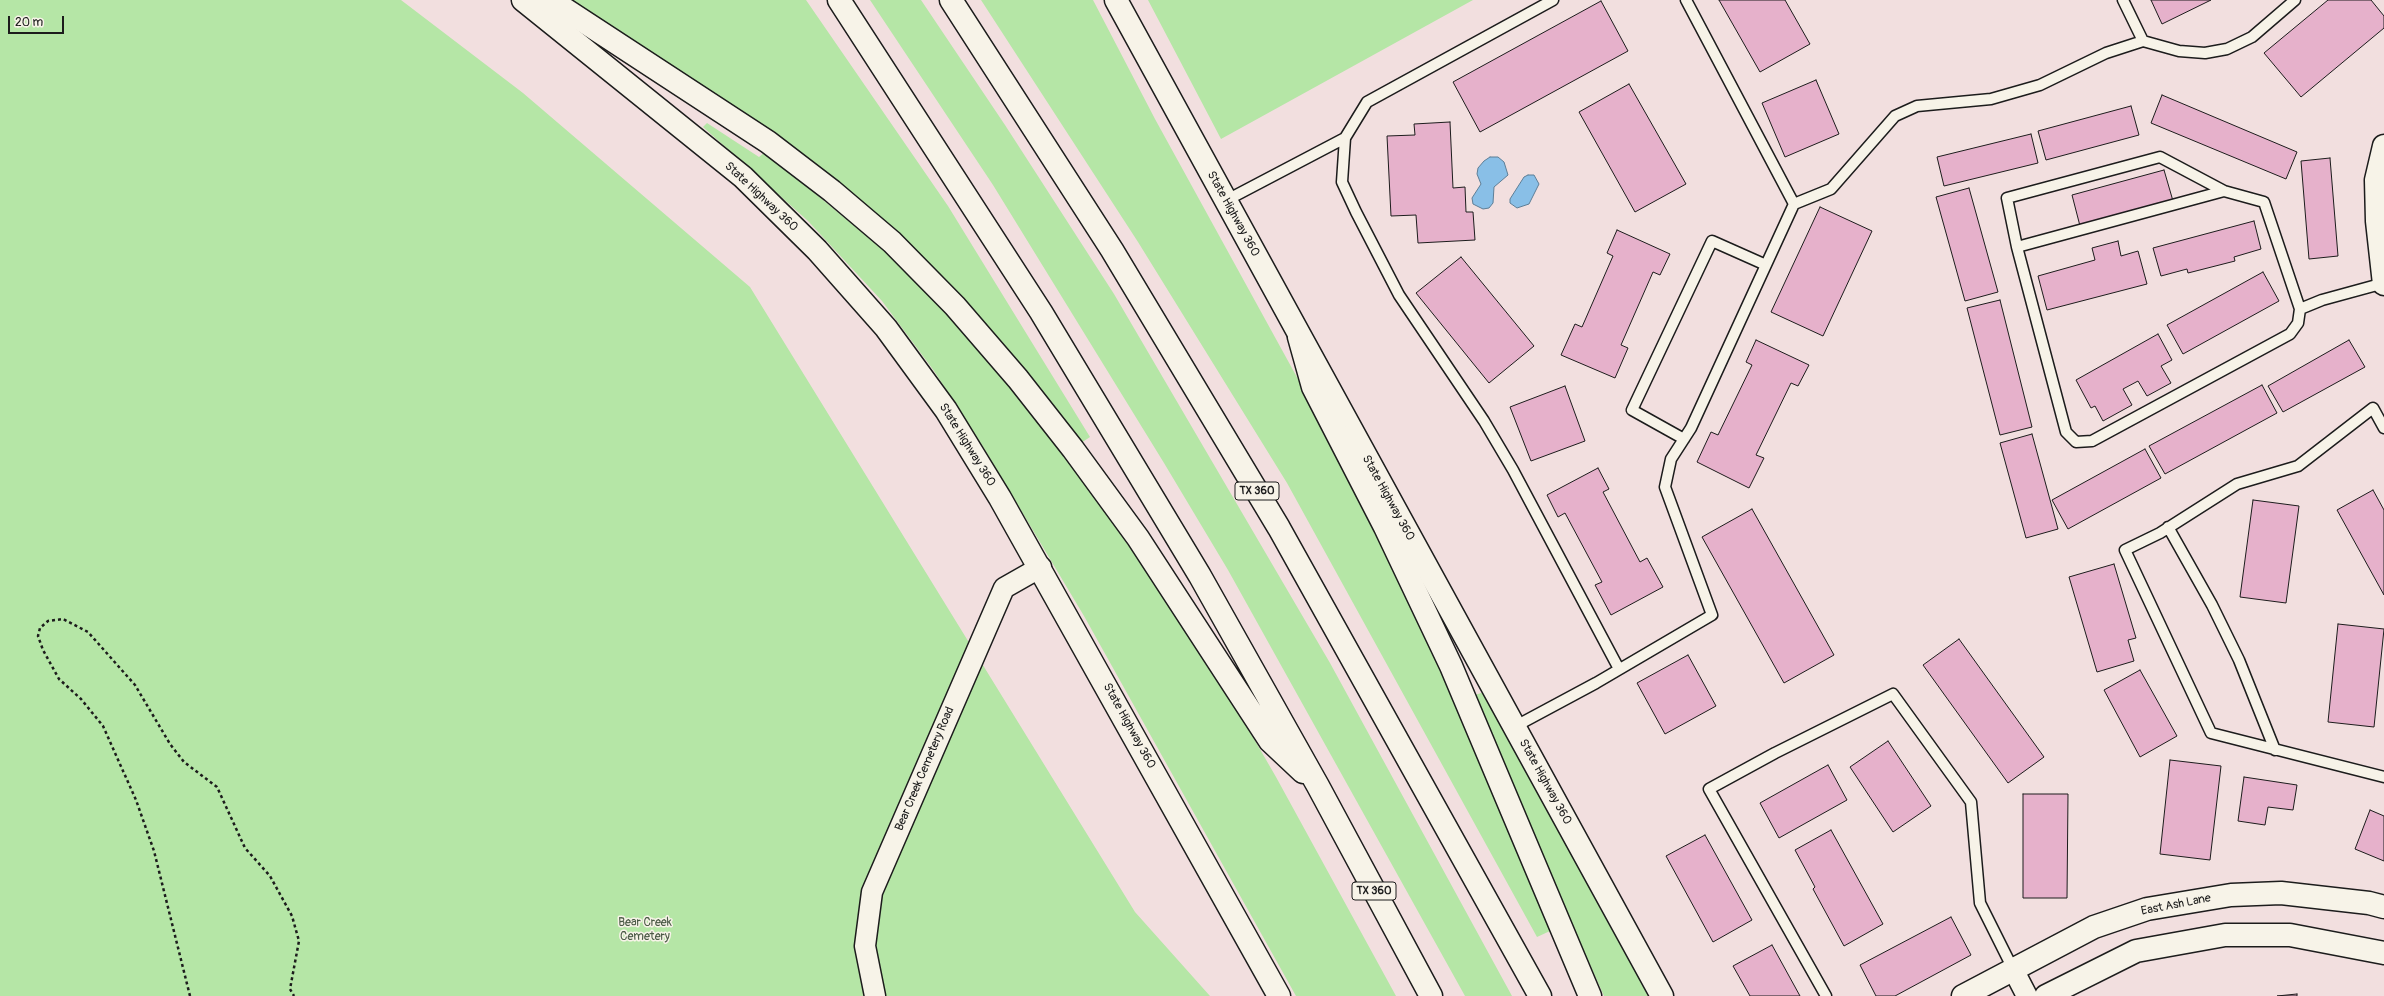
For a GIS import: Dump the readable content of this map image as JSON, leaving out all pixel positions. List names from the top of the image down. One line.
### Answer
{"streets":{"main road":["State Highway 360","TX 360","East Ash Lane"],"street":["Bear Creek Cemetery Road"]},"crossings":[["State Highway 360","Bear Creek Cemetery Road"]],"parks":["Bear Creek Cemetery"],"scale_bar":"20 m"}
